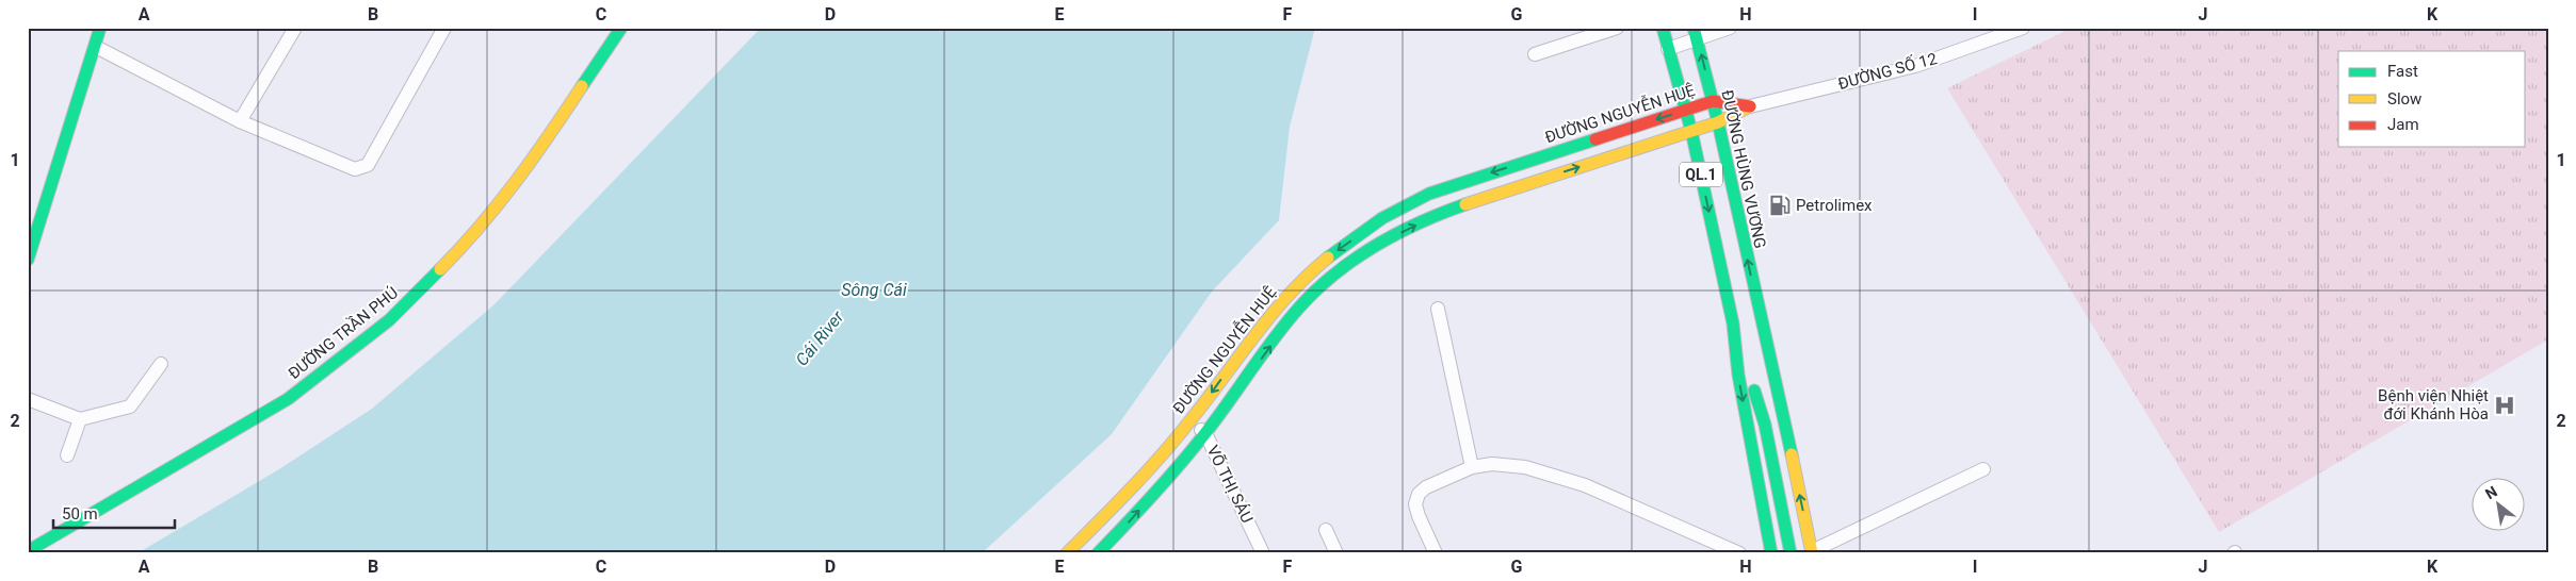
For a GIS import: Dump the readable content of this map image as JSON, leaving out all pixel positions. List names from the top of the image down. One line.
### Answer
{"streets":{"main road":["ĐƯỜNG NGUYỄN HUỆ","ĐƯỜNG HÙNG VƯƠNG","QL.1","ĐƯỜNG TRẦN PHÚ"],"street":["ĐƯỜNG SỐ 12","VÕ THỊ SÁU"]},"crossings":[["ĐƯỜNG SỐ 12","ĐƯỜNG NGUYỄN HUỆ"],["ĐƯỜNG NGUYỄN HUỆ","ĐƯỜNG HÙNG VƯƠNG"],["ĐƯỜNG NGUYỄN HUỆ","QL.1"],["ĐƯỜNG NGUYỄN HUỆ","VÕ THỊ SÁU"],["ĐƯỜNG HÙNG VƯƠNG","QL.1"]],"water":["Sông Cái","Cái River"],"places":{"fuel station":["Petrolimex"],"hospital":["Bệnh viện Nhiệt đới Khánh Hòa"]},"legend":["Fast","Slow","Jam"],"scale_bar":"50 m","north":"top left","grid":{"columns":["A","B","C","D","E","F","G","H","I","J","K"],"rows":["1","2"]}}
